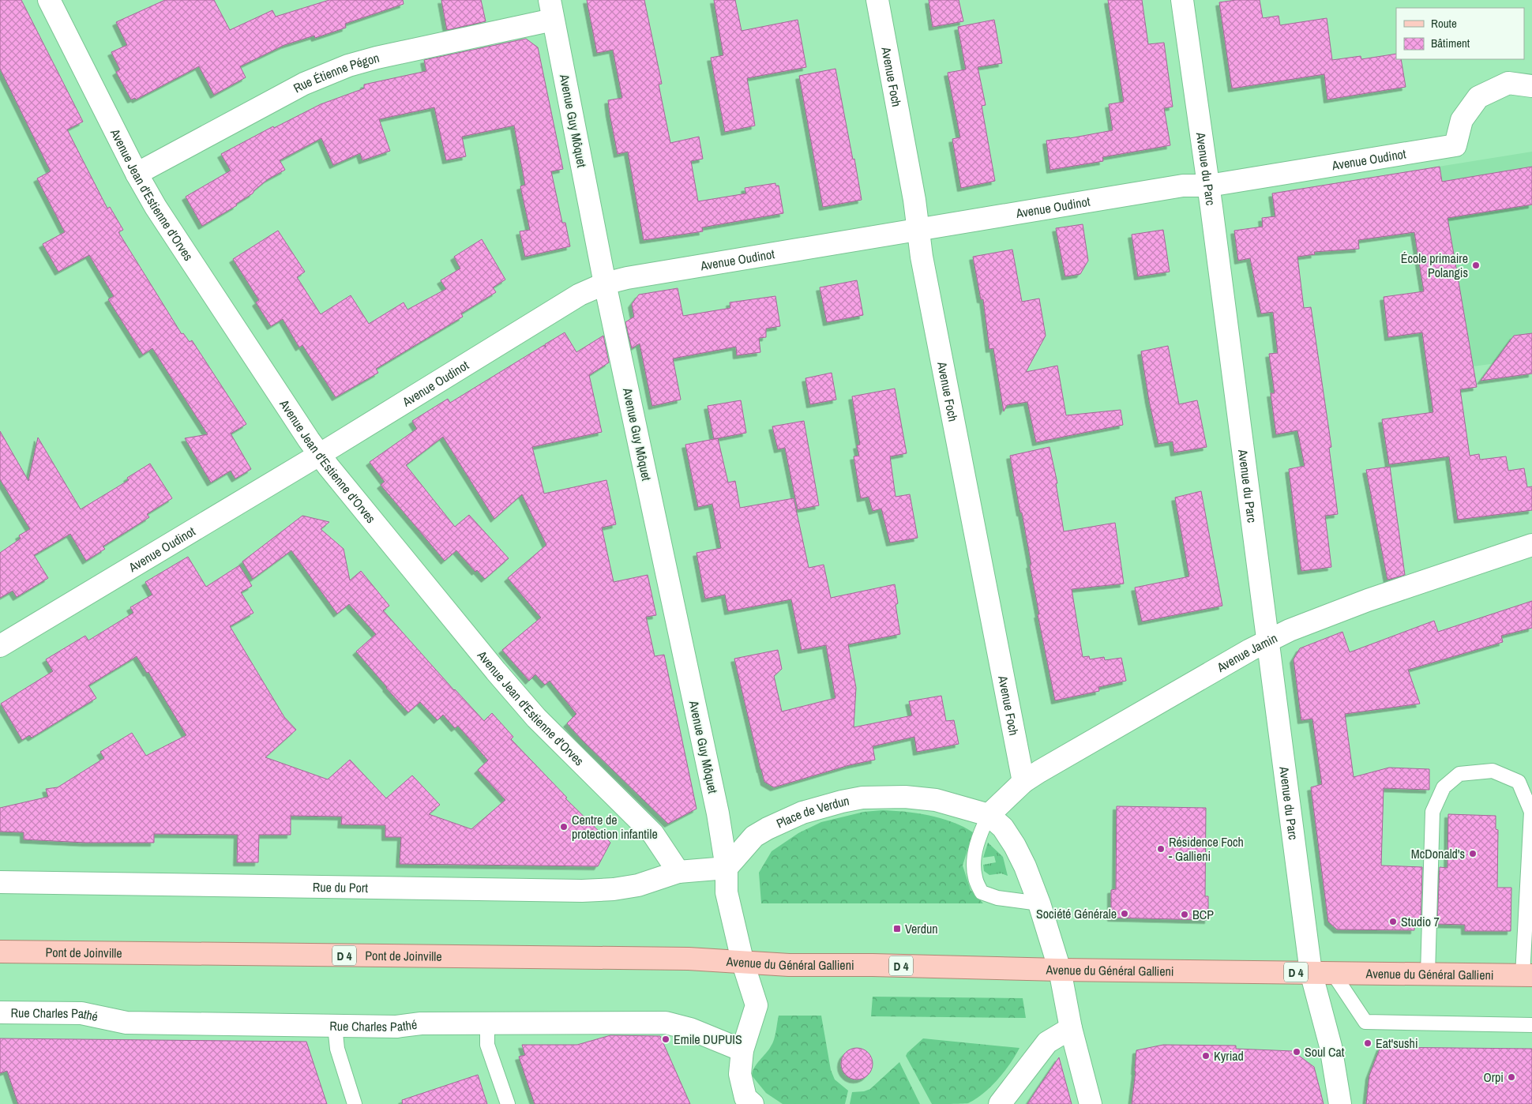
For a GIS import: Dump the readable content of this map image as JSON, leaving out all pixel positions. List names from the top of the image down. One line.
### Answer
{"streets":{"main road":["Pont de Joinville","D 4","Avenue du Général Gallieni"],"street":["Rue Étienne Pégon","Avenue Foch","Avenue Guy Môquet","Avenue Oudinot","Avenue du Parc","Avenue Jean d'Estienne d'Orves","Avenue Jamin","Place de Verdun","Rue du Port","Rue Charles Pathé"]},"crossings":[["Rue Étienne Pégon","Avenue Guy Môquet"],["Rue Étienne Pégon","Avenue Jean d'Estienne d'Orves"],["Avenue Foch","Avenue Oudinot"],["Avenue Foch","Avenue Jamin"],["Avenue Guy Môquet","Avenue Oudinot"],["Avenue Guy Môquet","Place de Verdun"],["Avenue Guy Môquet","Rue du Port"],["Avenue Oudinot","Avenue du Parc"],["Avenue Oudinot","Avenue Jean d'Estienne d'Orves"],["Avenue du Parc","Avenue Jamin"],["Avenue du Parc","Avenue du Général Gallieni"],["Avenue Jean d'Estienne d'Orves","Rue du Port"],["Avenue Jamin","Place de Verdun"],["Place de Verdun","Rue du Port"],["Place de Verdun","Avenue du Général Gallieni"],["Pont de Joinville","Avenue du Général Gallieni"]],"places":{"other":["École primaire Polangis","Centre de protection infantile","Résidence Foch - Gallieni","McDonald's","Société Générale","BCP","Studio 7","Emile DUPUIS","Eat'sushi","Soul Cat","Kyriad","Orpi"],"transit":["Verdun"]},"legend":["Route","Bâtiment"]}
